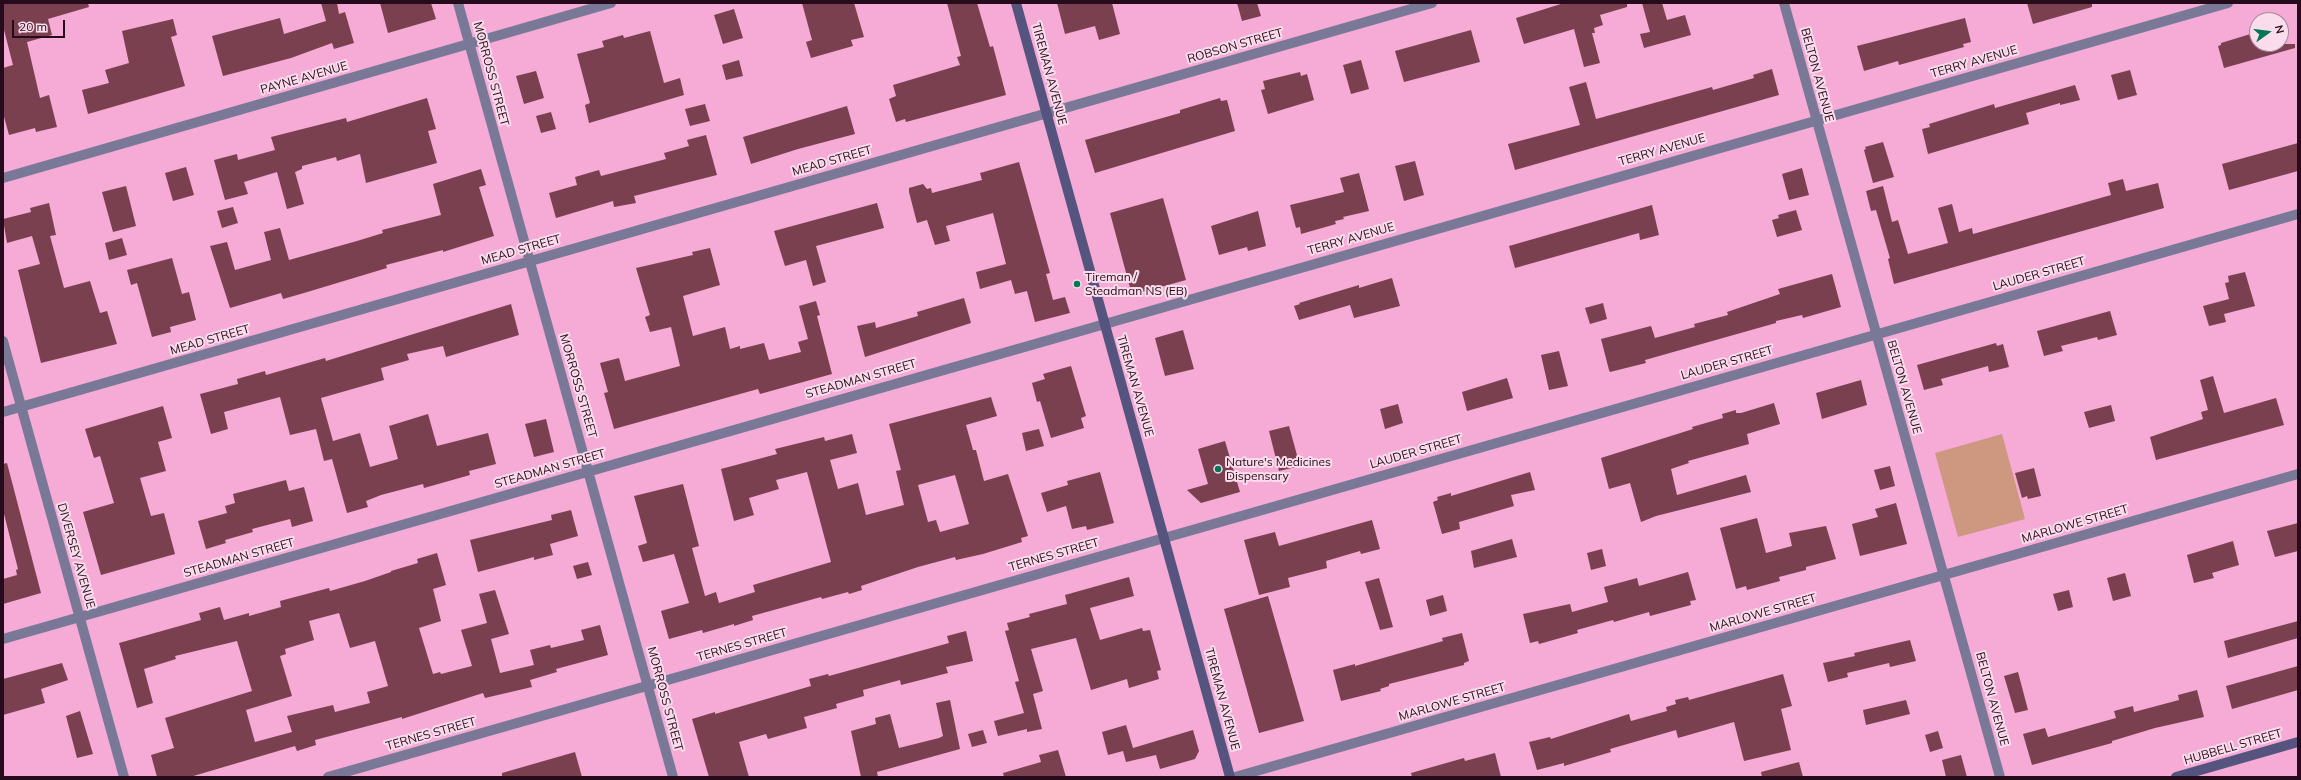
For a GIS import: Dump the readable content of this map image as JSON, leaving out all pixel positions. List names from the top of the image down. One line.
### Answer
{"streets":{"street":["ROBSON STREET","TERRY AVENUE","MORROSS STREET","TIREMAN AVENUE","BELTON AVENUE","PAYNE AVENUE","MEAD STREET","LAUDER STREET","STEADMAN STREET","MARLOWE STREET","TERNES STREET","DIVERSEY AVENUE","HUBBELL STREET"]},"crossings":[["ROBSON STREET","TIREMAN AVENUE"],["ROBSON STREET","MEAD STREET"],["TERRY AVENUE","TIREMAN AVENUE"],["TERRY AVENUE","BELTON AVENUE"],["TERRY AVENUE","STEADMAN STREET"],["MORROSS STREET","PAYNE AVENUE"],["MORROSS STREET","MEAD STREET"],["MORROSS STREET","STEADMAN STREET"],["MORROSS STREET","TERNES STREET"],["TIREMAN AVENUE","MEAD STREET"],["TIREMAN AVENUE","LAUDER STREET"],["TIREMAN AVENUE","STEADMAN STREET"],["TIREMAN AVENUE","TERNES STREET"],["BELTON AVENUE","LAUDER STREET"],["BELTON AVENUE","MARLOWE STREET"],["MEAD STREET","DIVERSEY AVENUE"],["LAUDER STREET","TERNES STREET"],["STEADMAN STREET","DIVERSEY AVENUE"]],"places":["Tireman / Steadman NS (EB)","Nature's Medicines Dispensary"],"scale_bar":"20 m","north":"right"}
